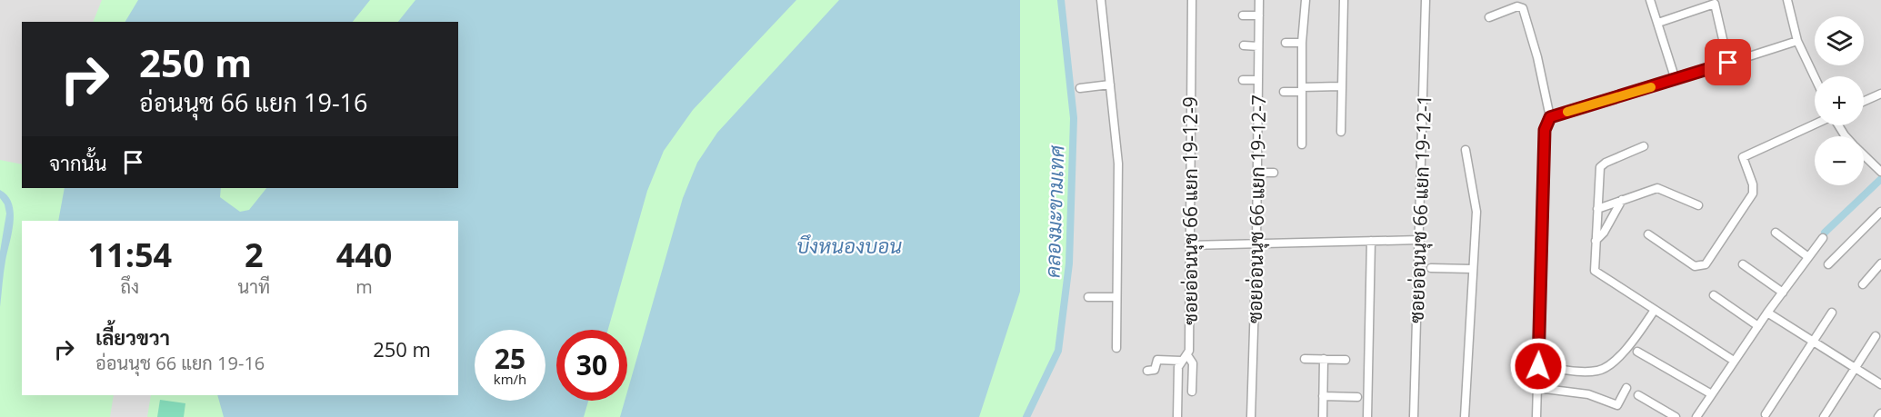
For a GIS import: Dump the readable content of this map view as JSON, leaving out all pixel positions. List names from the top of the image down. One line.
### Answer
{"streets":{"street":["ซอยอ่อนนุช 66 แยก 19-12-7","ซอยอ่อนนุช 66 แยก 19-12-1","ซอยอ่อนนุช 66 แยก 19-12-9"]},"water":["คลองมะขามเทศ","บึงหนองบอน"],"page":{"map_buttons":["+","−"],"turn":["250 m","อ่อนนุช 66 แยก 19-16"],"then":"จากนั้น","eta":["11:54","ถึง","2","นาที","440","m"],"list":[{"name":"เลี้ยวขวา","note":"อ่อนนุช 66 แยก 19-16","value":"250 m"}],"speed":"25 km/h","limit":"30"}}
